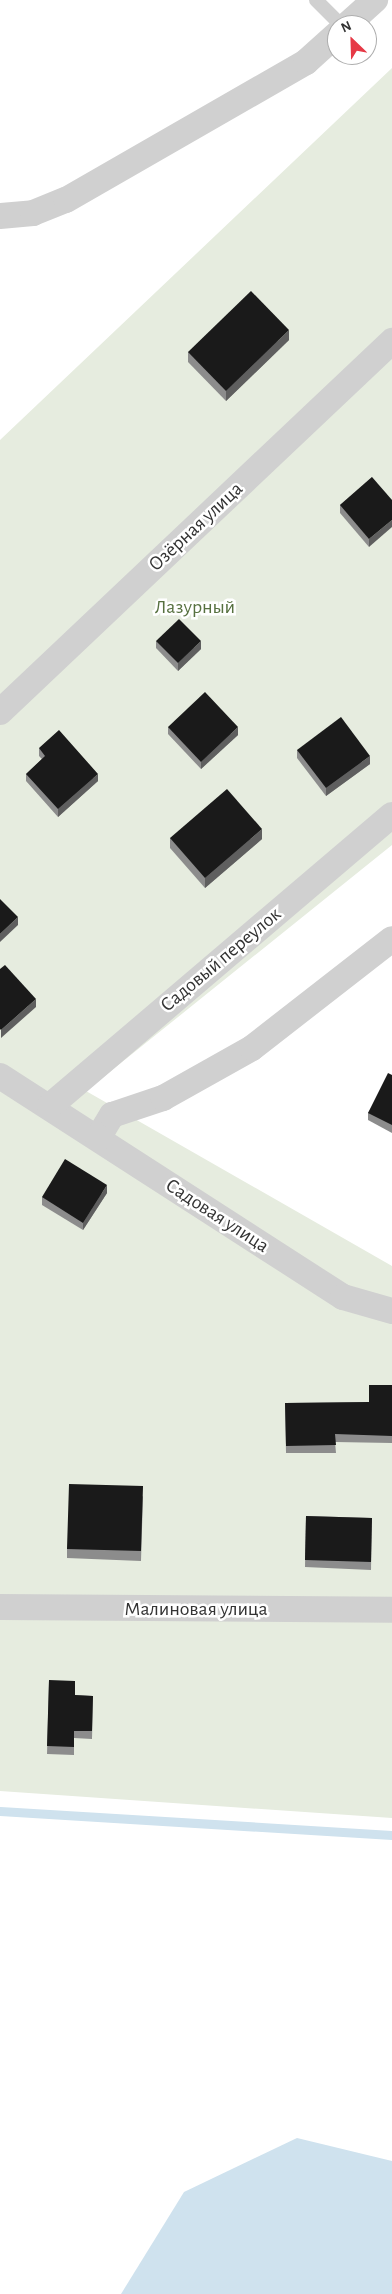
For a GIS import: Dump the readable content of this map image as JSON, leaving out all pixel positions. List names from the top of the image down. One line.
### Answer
{"streets":{"street":["Озёрная улица","Садовый переулок","Садовая улица","Малиновая улица"]},"crossings":[["Садовый переулок","Садовая улица"]],"parks":["Лазурный"],"north":"top left"}
